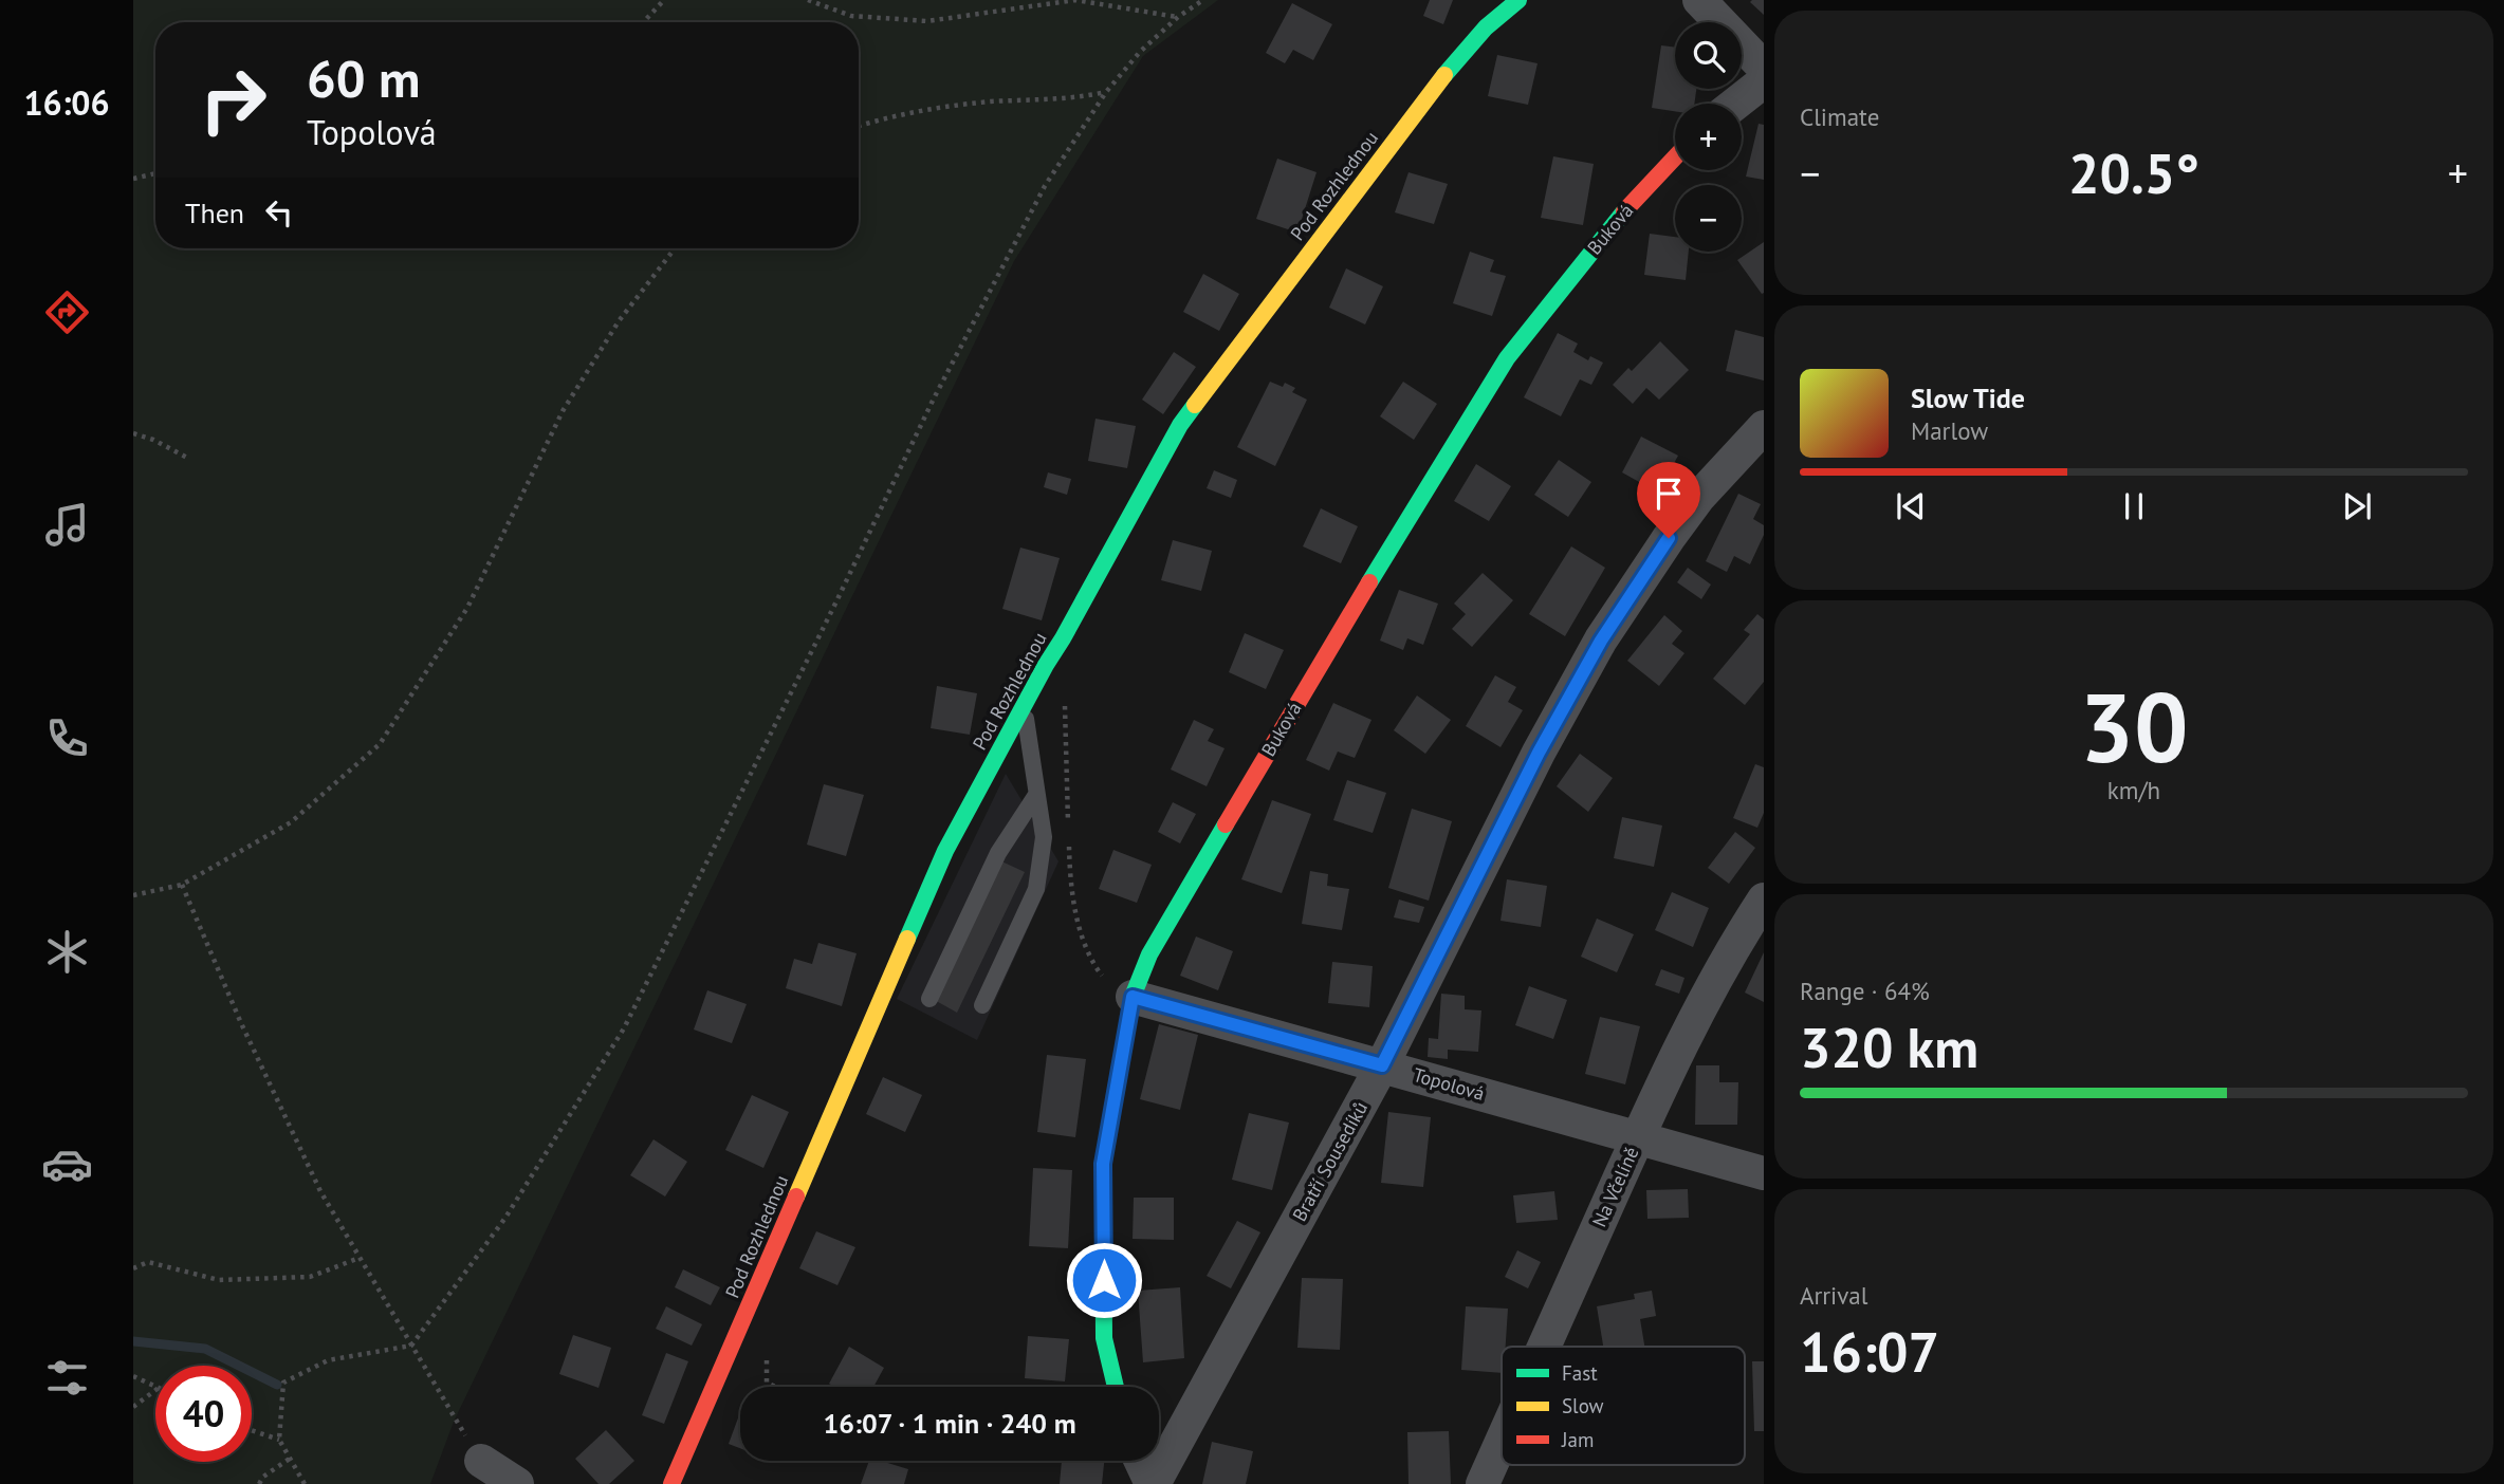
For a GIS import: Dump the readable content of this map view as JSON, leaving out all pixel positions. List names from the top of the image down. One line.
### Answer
{"streets":{"street":["Pod Rozhlednou","Buková","Topolová","Bratří Sousedíků","Na Včelíně"]},"crossings":[["Buková","Topolová"],["Topolová","Bratří Sousedíků"],["Topolová","Na Včelíně"]],"legend":["Fast","Slow","Jam"],"page":{"tabs":"16:06","tile":["Climate",["30","km/h"],["Range · 64%","320 km"],["Arrival","16:07"]],"map_buttons":["+","−"],"turn":["60 m","Topolová"],"heat":["−","20.5°","+"],"then":"Then","song":["Slow Tide","Marlow"],"limit":"40","trip":"16:07 · 1 min · 240 m"}}
